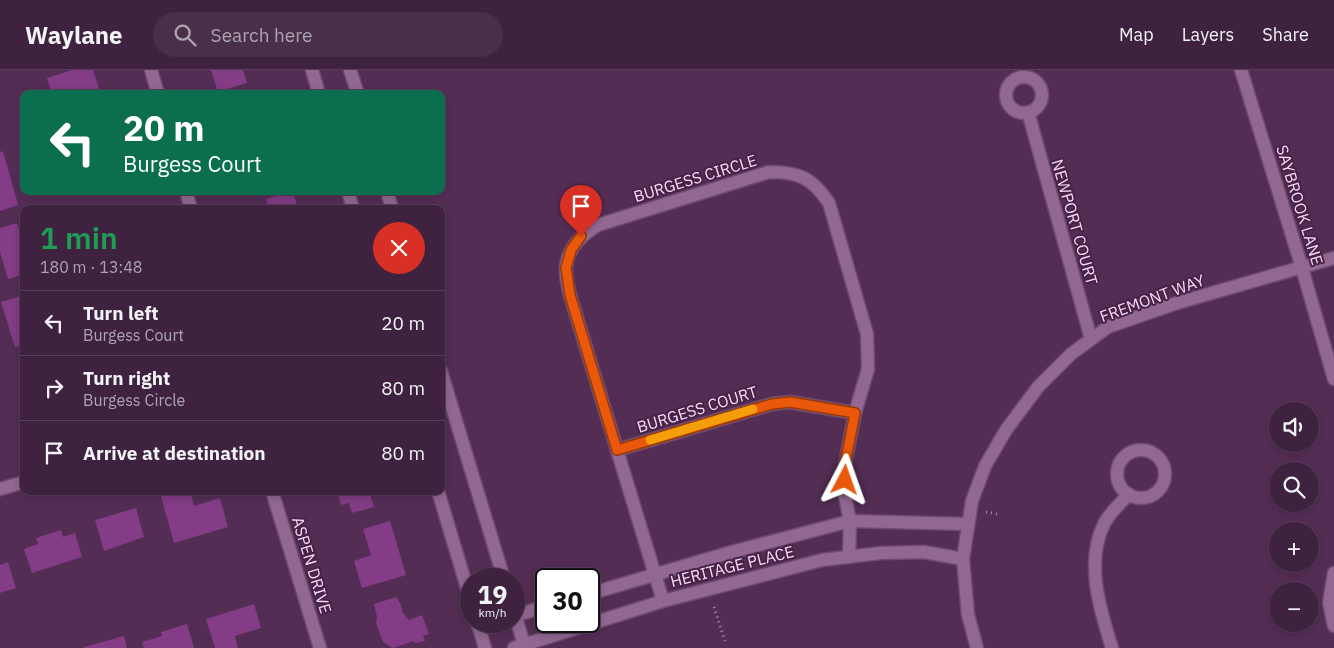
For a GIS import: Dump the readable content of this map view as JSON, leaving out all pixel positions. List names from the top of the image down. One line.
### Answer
{"streets":{"street":["BURGESS CIRCLE","SAYBROOK LANE","NEWPORT COURT","FREMONT WAY","BURGESS COURT","ASPEN DRIVE","HERITAGE PLACE"]},"crossings":[["BURGESS CIRCLE","BURGESS COURT"],["BURGESS CIRCLE","HERITAGE PLACE"],["SAYBROOK LANE","FREMONT WAY"],["NEWPORT COURT","FREMONT WAY"],["FREMONT WAY","HERITAGE PLACE"]],"page":{"header":"Waylane","search":"Search here","nav":["Map","Layers","Share"],"turn":["20 m","Burgess Court"],"heading":["1 min","180 m · 13:48"],"list":[{"name":"Turn left","note":"Burgess Court","value":"20 m"},{"name":"Turn right","note":"Burgess Circle","value":"80 m"},{"name":"Arrive at destination","value":"80 m"}],"map_buttons":["+","−"],"speed":"19 km/h","limit":"30"}}
